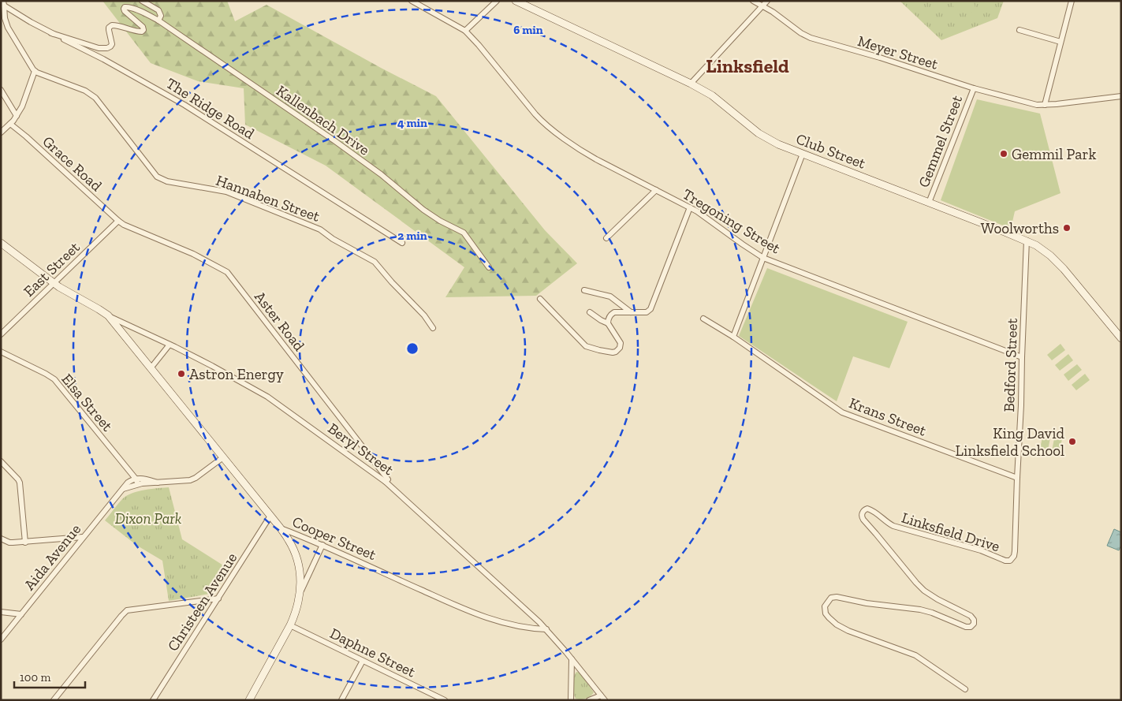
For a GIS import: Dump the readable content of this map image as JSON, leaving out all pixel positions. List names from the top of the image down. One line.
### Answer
{"streets":{"main road":["Club Street","Beryl Street","Cooper Street"],"street":["Meyer Street","The Ridge Road","Kallenbach Drive","Gemmel Street","Grace Road","Hannaben Street","Tregoning Street","East Street","Aster Road","Bedford Street","Elsa Street","Krans Street","Linksfield Drive","Aida Avenue","Christeen Avenue","Daphne Street"]},"crossings":[["Meyer Street","Gemmel Street"],["Gemmel Street","Club Street"],["Club Street","Bedford Street"],["Grace Road","East Street"],["Grace Road","Aster Road"],["Tregoning Street","Bedford Street"],["East Street","Aster Road"],["East Street","Beryl Street"],["Aster Road","Beryl Street"],["Bedford Street","Krans Street"],["Bedford Street","Linksfield Drive"],["Elsa Street","Aida Avenue"],["Beryl Street","Cooper Street"],["Cooper Street","Christeen Avenue"]],"districts":["Linksfield"],"parks":["Dixon Park"],"places":["Gemmil Park","Woolworths","Astron Energy","King David Linksfield School"],"scale_bar":"100 m","rings":["6 min","4 min","2 min"]}
